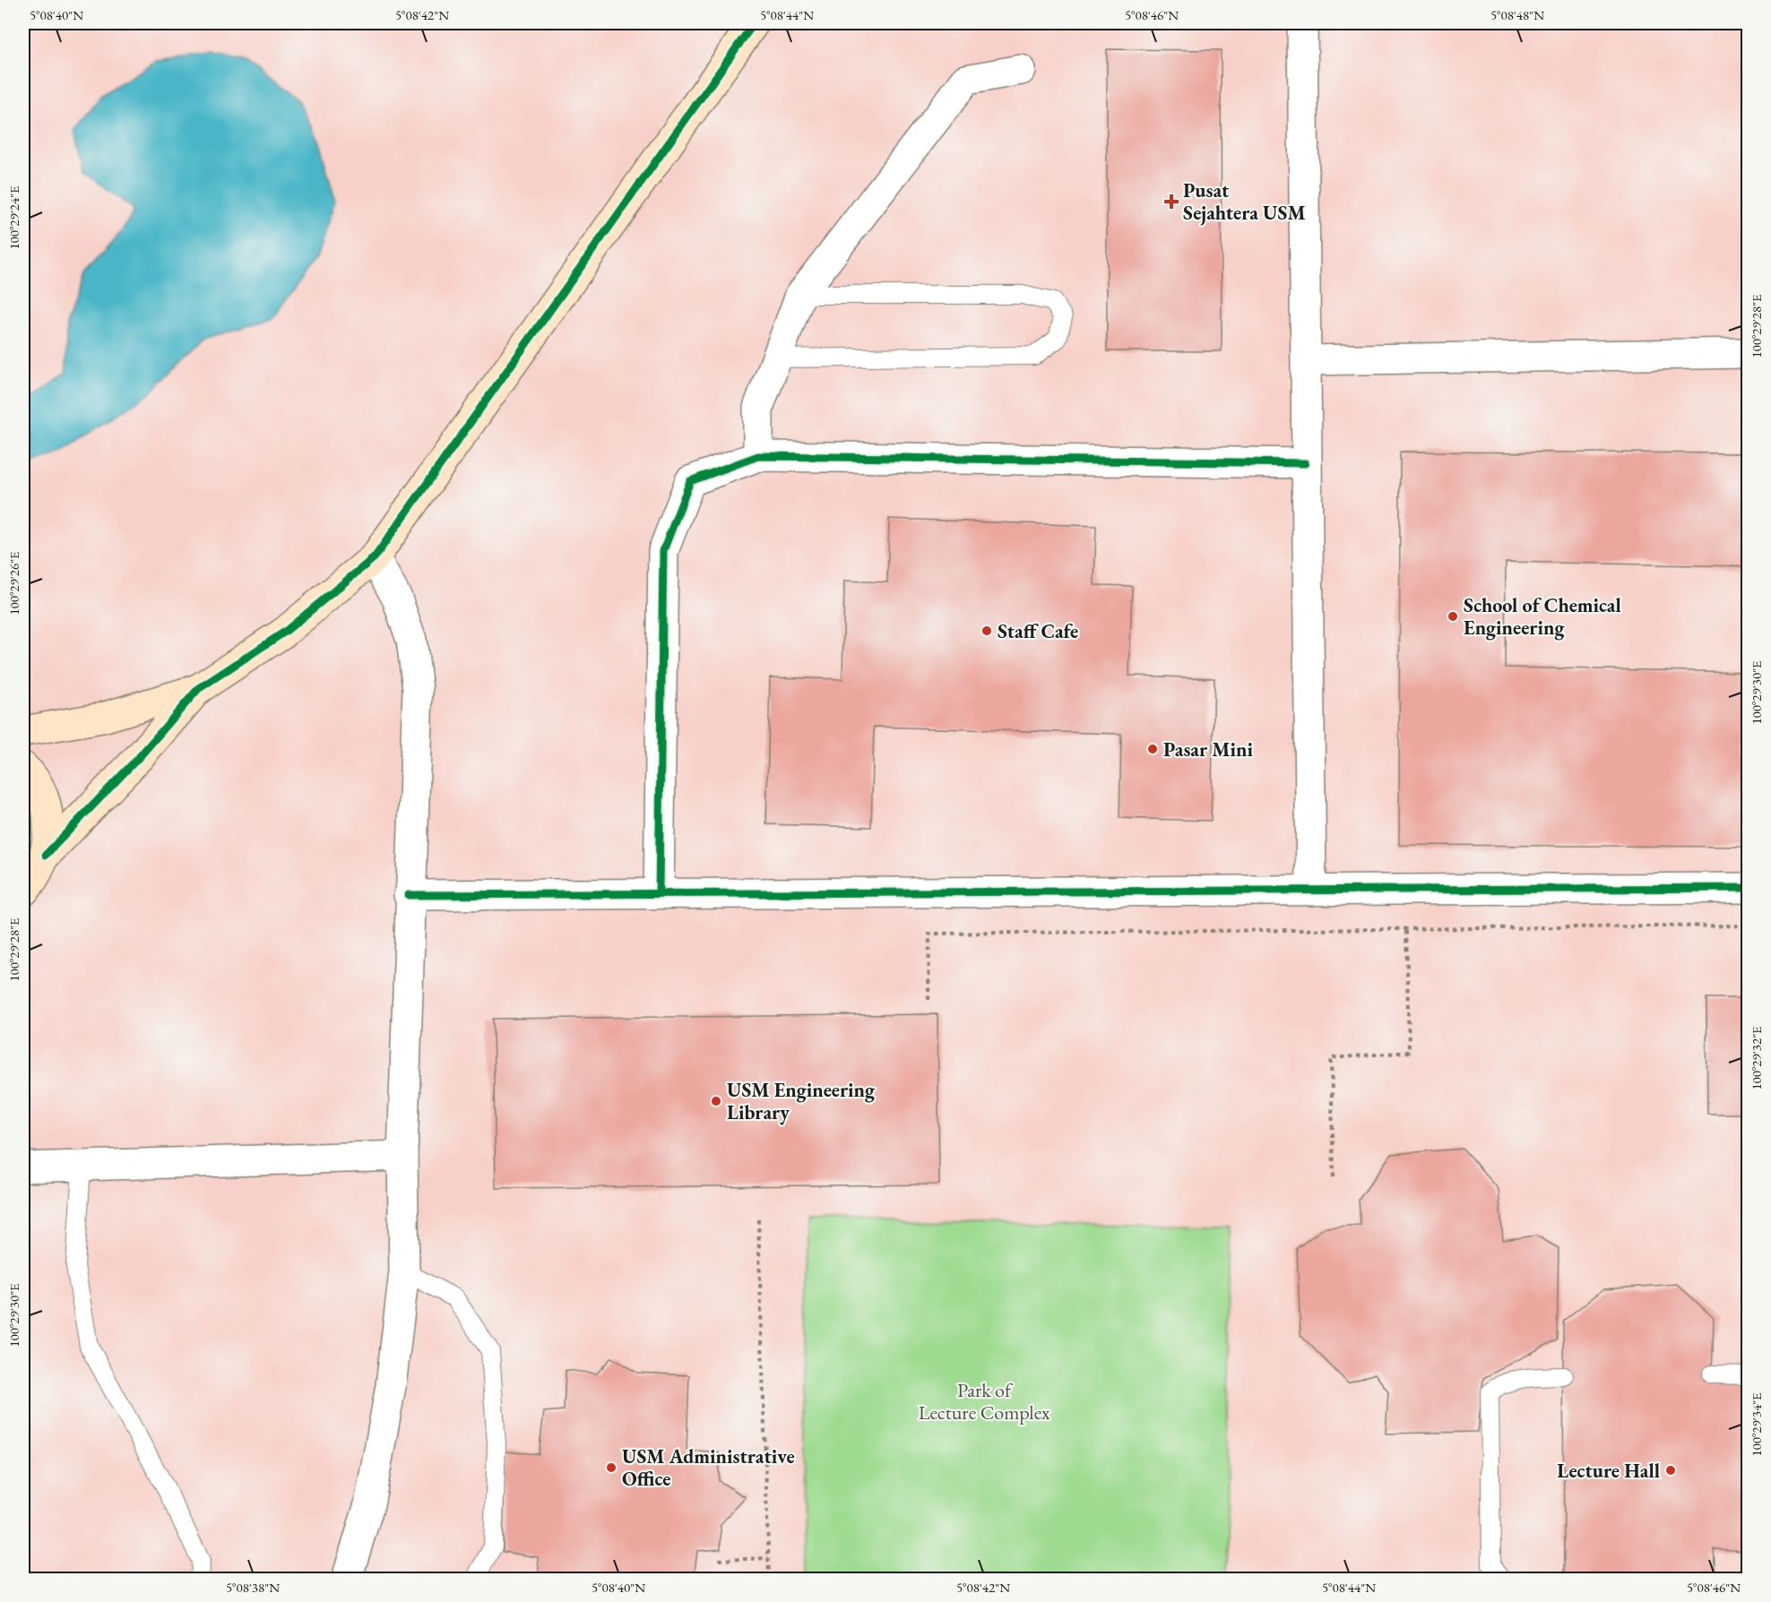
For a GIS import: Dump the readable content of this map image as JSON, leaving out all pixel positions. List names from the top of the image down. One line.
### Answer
{"parks":["Park of Lecture Complex"],"places":{"health":["Pusat Sejahtera USM"],"other":["School of Chemical Engineering","Staff Cafe","Pasar Mini","USM Engineering Library","USM Administrative Office","Lecture Hall"]},"coordinates":["5°08'40\"N","5°08'42\"N","5°08'44\"N","5°08'46\"N","5°08'48\"N","100°29'24\"E","100°29'28\"E","100°29'26\"E","100°29'30\"E","100°29'32\"E","100°29'34\"E","5°08'38\"N"]}
